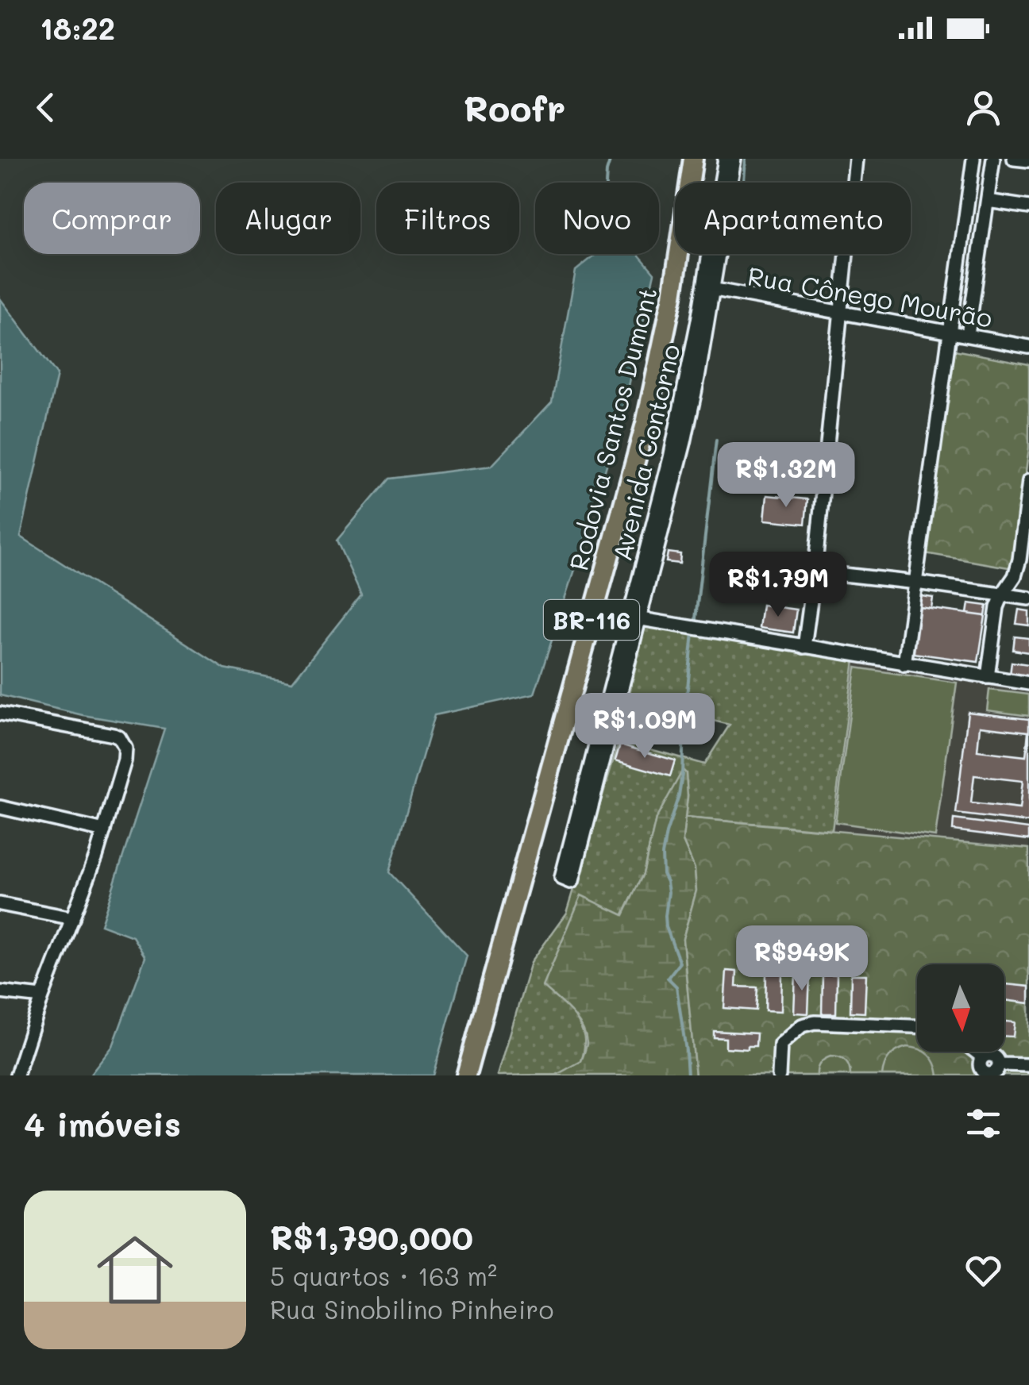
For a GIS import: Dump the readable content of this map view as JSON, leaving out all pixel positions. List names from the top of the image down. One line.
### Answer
{"streets":{"highway":["Rodovia Santos Dumont","BR-116"],"street":["Rua Cônego Mourão","Avenida Contorno"]},"crossings":[["Rua Cônego Mourão","Avenida Contorno"]],"north":"bottom","page":{"status":"18:22","header":"Roofr","chip":["Comprar","Alugar","Filtros","Novo","Apartamento"],"price":["R$1.32M","R$1.79M","R$1.09M","R$949K"],"heading":"4 imóveis","list":[{"name":"R$1,790,000","note":"5 quartos · 163 m² · Rua Sinobilino Pinheiro"}]}}
